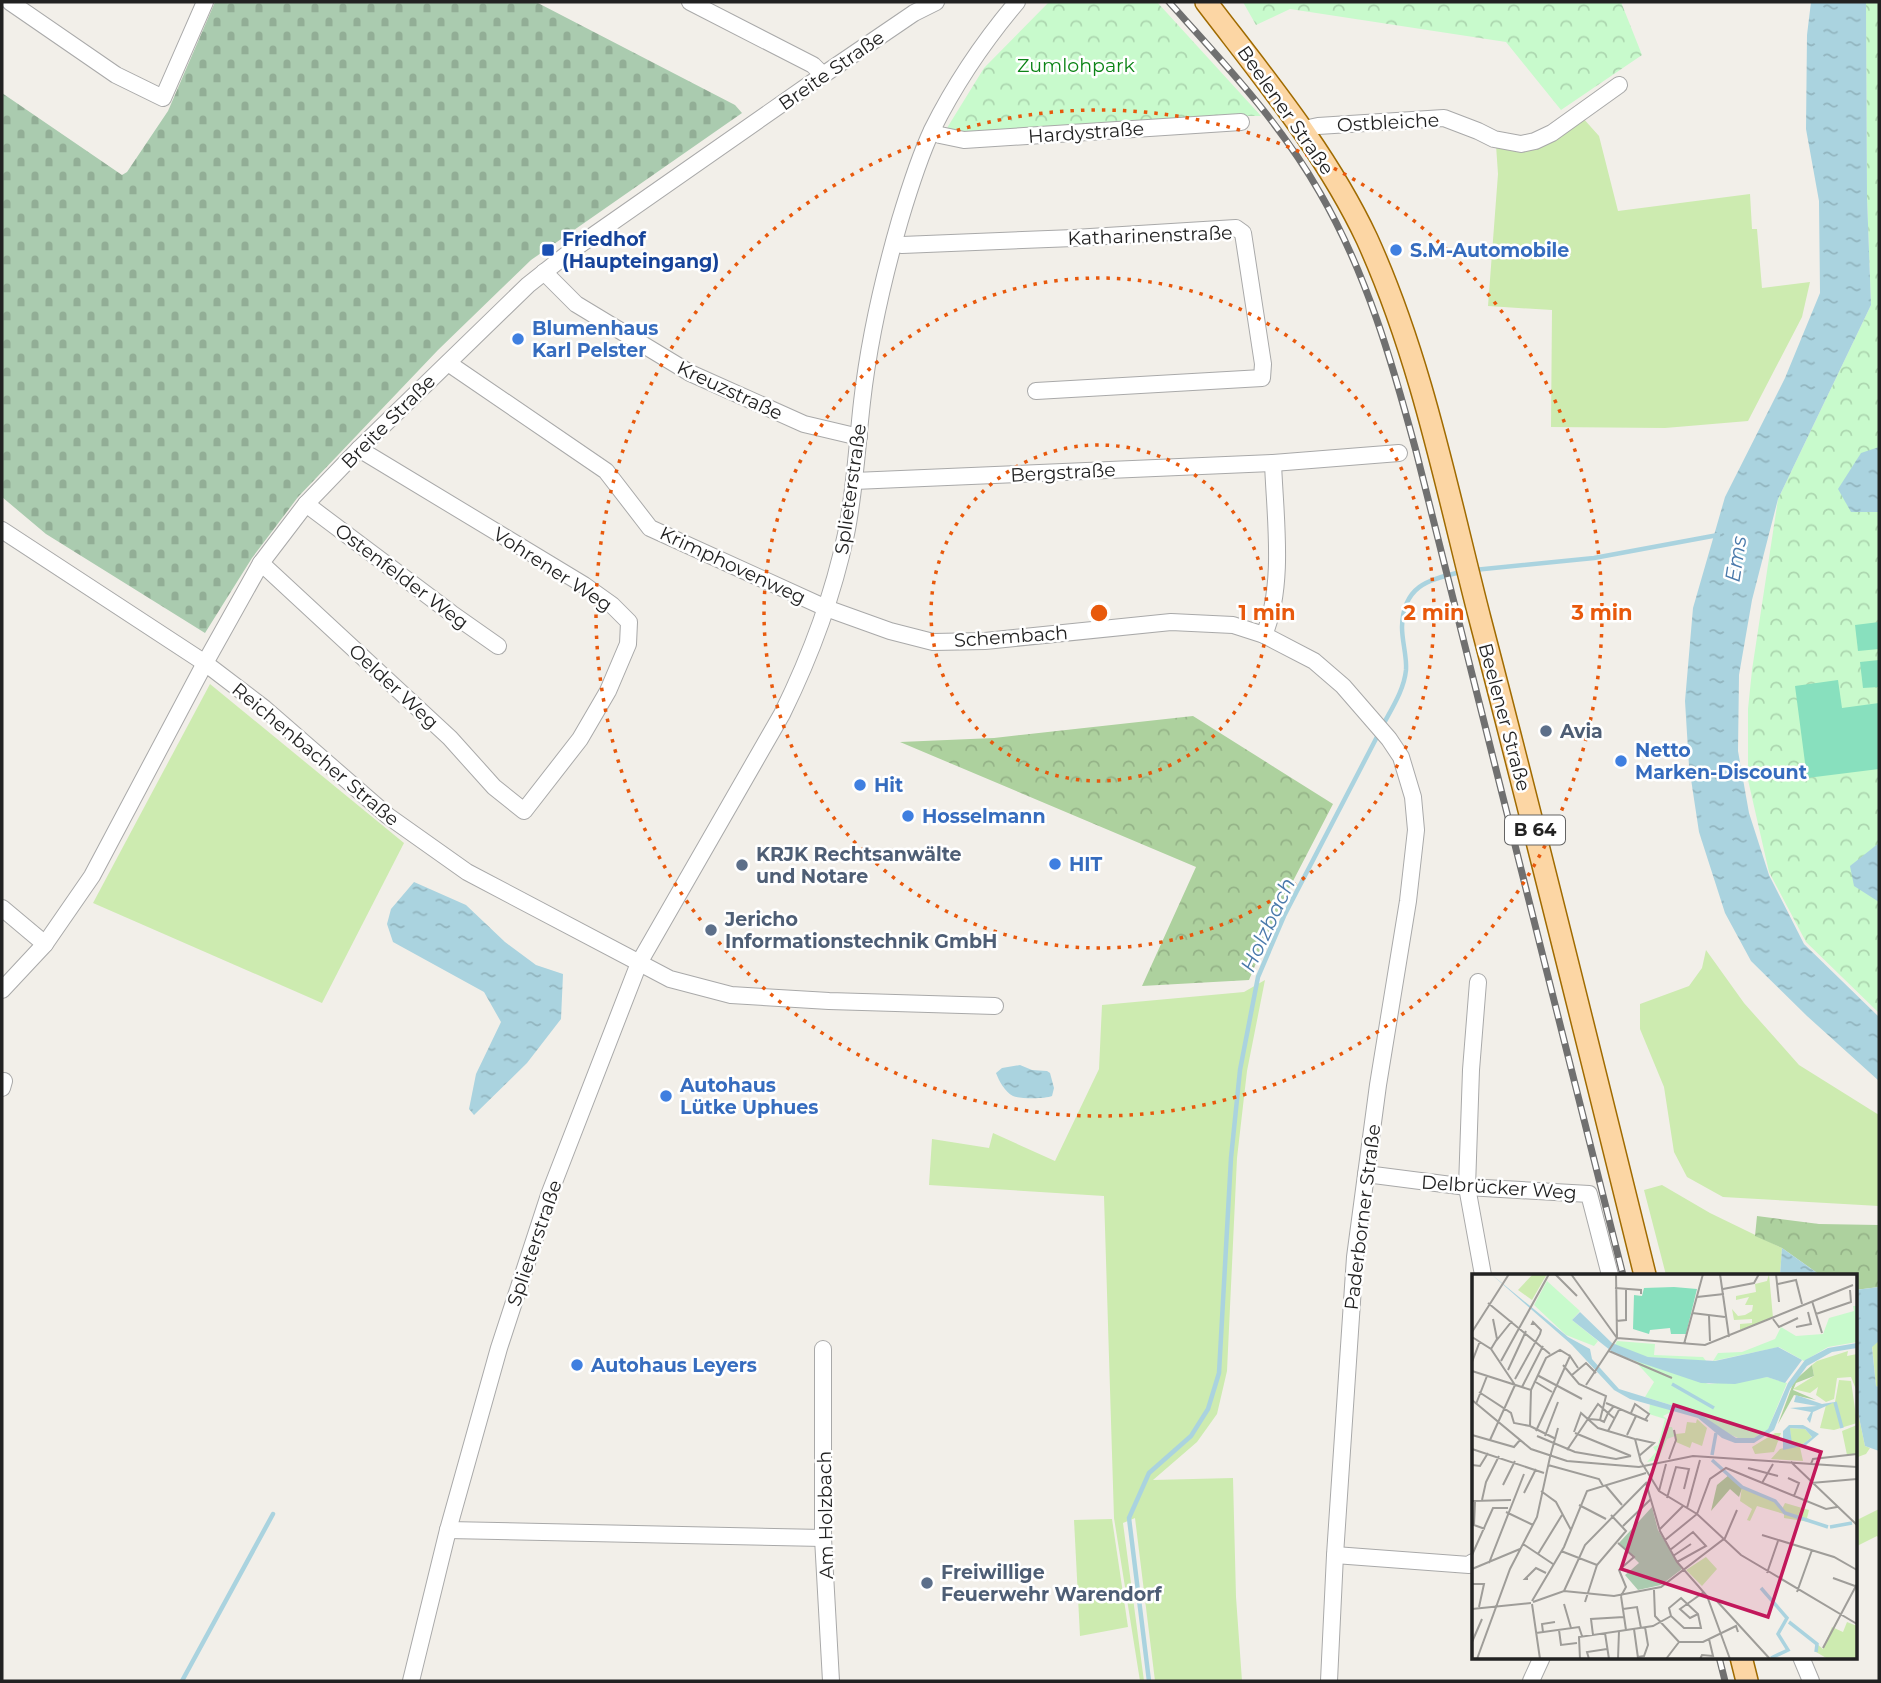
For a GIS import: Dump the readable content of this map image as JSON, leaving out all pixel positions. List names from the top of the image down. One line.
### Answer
{"streets":{"main road":["Beelener Straße","B 64"],"street":["Breite Straße","Ostbleiche","Hardystraße","Katharinenstraße","Kreuzstraße","Bergstraße","Splieterstraße","Krimphovenweg","Vohrener Weg","Ostenfelder Weg","Schembach","Oelder Weg","Reichenbacher Straße","Delbrücker Weg","Paderborner Straße","Am Holzbach"]},"crossings":[["Breite Straße","Kreuzstraße"],["Breite Straße","Krimphovenweg"],["Breite Straße","Vohrener Weg"],["Breite Straße","Ostenfelder Weg"],["Breite Straße","Oelder Weg"],["Breite Straße","Reichenbacher Straße"],["Beelener Straße","Ostbleiche"],["Hardystraße","Splieterstraße"],["Katharinenstraße","Splieterstraße"],["Kreuzstraße","Splieterstraße"],["Bergstraße","Splieterstraße"],["Splieterstraße","Krimphovenweg"],["Splieterstraße","Schembach"],["Splieterstraße","Reichenbacher Straße"],["Krimphovenweg","Schembach"],["Vohrener Weg","Oelder Weg"],["Schembach","Paderborner Straße"],["Delbrücker Weg","Paderborner Straße"]],"water":["Ems","Holzbach"],"parks":["Zumlohpark"],"places":{"transit":["Friedhof (Haupteingang)"],"other":["S.M-Automobile","Blumenhaus Karl Pelster","Avia","Netto Marken-Discount","Hit","Hosselmann","HIT","KRJK Rechtsanwälte und Notare","Jericho Informationstechnik GmbH","Autohaus Lütke Uphues","Autohaus Leyers","Freiwillige Feuerwehr Warendorf"]},"rings":["1 min","2 min","3 min"]}
